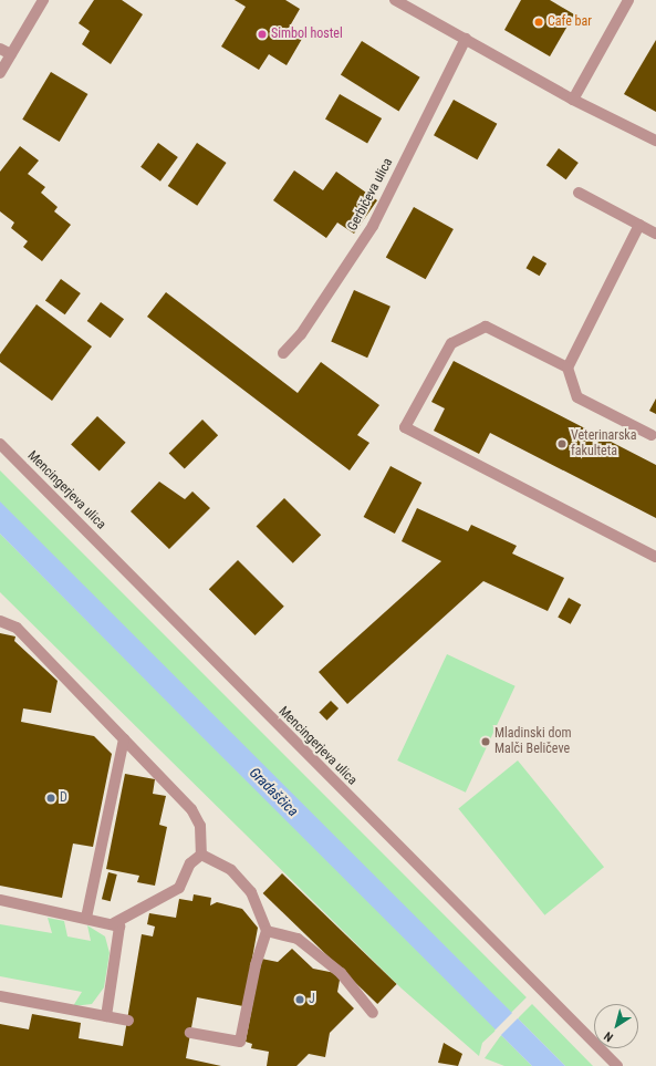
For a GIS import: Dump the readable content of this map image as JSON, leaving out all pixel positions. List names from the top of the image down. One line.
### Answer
{"streets":{"street":["Gerbičeva ulica","Mencingerjeva ulica"]},"water":["Gradaščica"],"places":["Cafe bar","Simbol hostel","Veterinarska fakulteta","Mladinski dom Malči Beličeve","D","J"],"north":"bottom left"}
